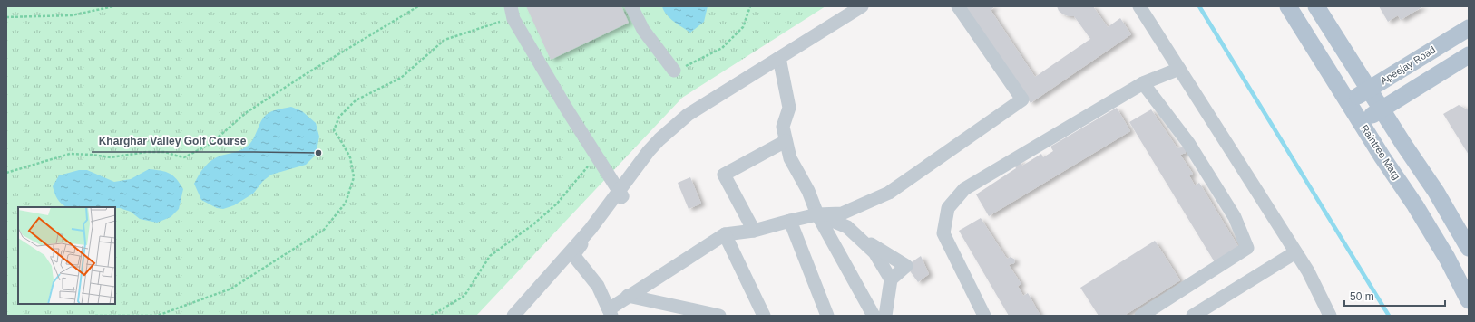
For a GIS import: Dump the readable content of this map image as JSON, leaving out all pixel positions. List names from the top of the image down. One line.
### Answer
{"streets":{"main road":["Apeejay Road","Raintree Marg"]},"crossings":[["Apeejay Road","Raintree Marg"]],"places":["Kharghar Valley Golf Course"],"scale_bar":"50 m"}
